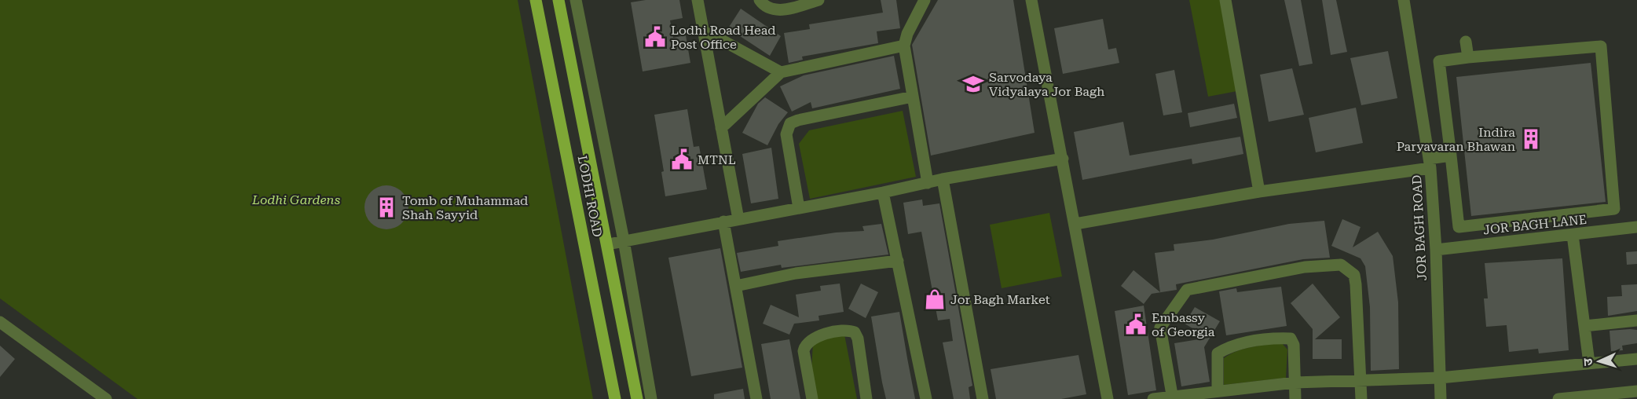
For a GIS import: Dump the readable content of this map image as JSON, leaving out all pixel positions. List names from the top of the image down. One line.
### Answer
{"streets":{"main road":["LODHI ROAD"],"street":["JOR BAGH LANE","JOR BAGH ROAD"]},"crossings":[["JOR BAGH LANE","JOR BAGH ROAD"]],"parks":["Lodhi Gardens"],"places":{"public building":["Lodhi Road Head Post Office","MTNL","Embassy of Georgia"],"school or university":["Sarvodaya Vidyalaya Jor Bagh"],"building":["Indira Paryavaran Bhawan","Tomb of Muhammad Shah Sayyid"],"shop":["Jor Bagh Market"]},"north":"left"}
